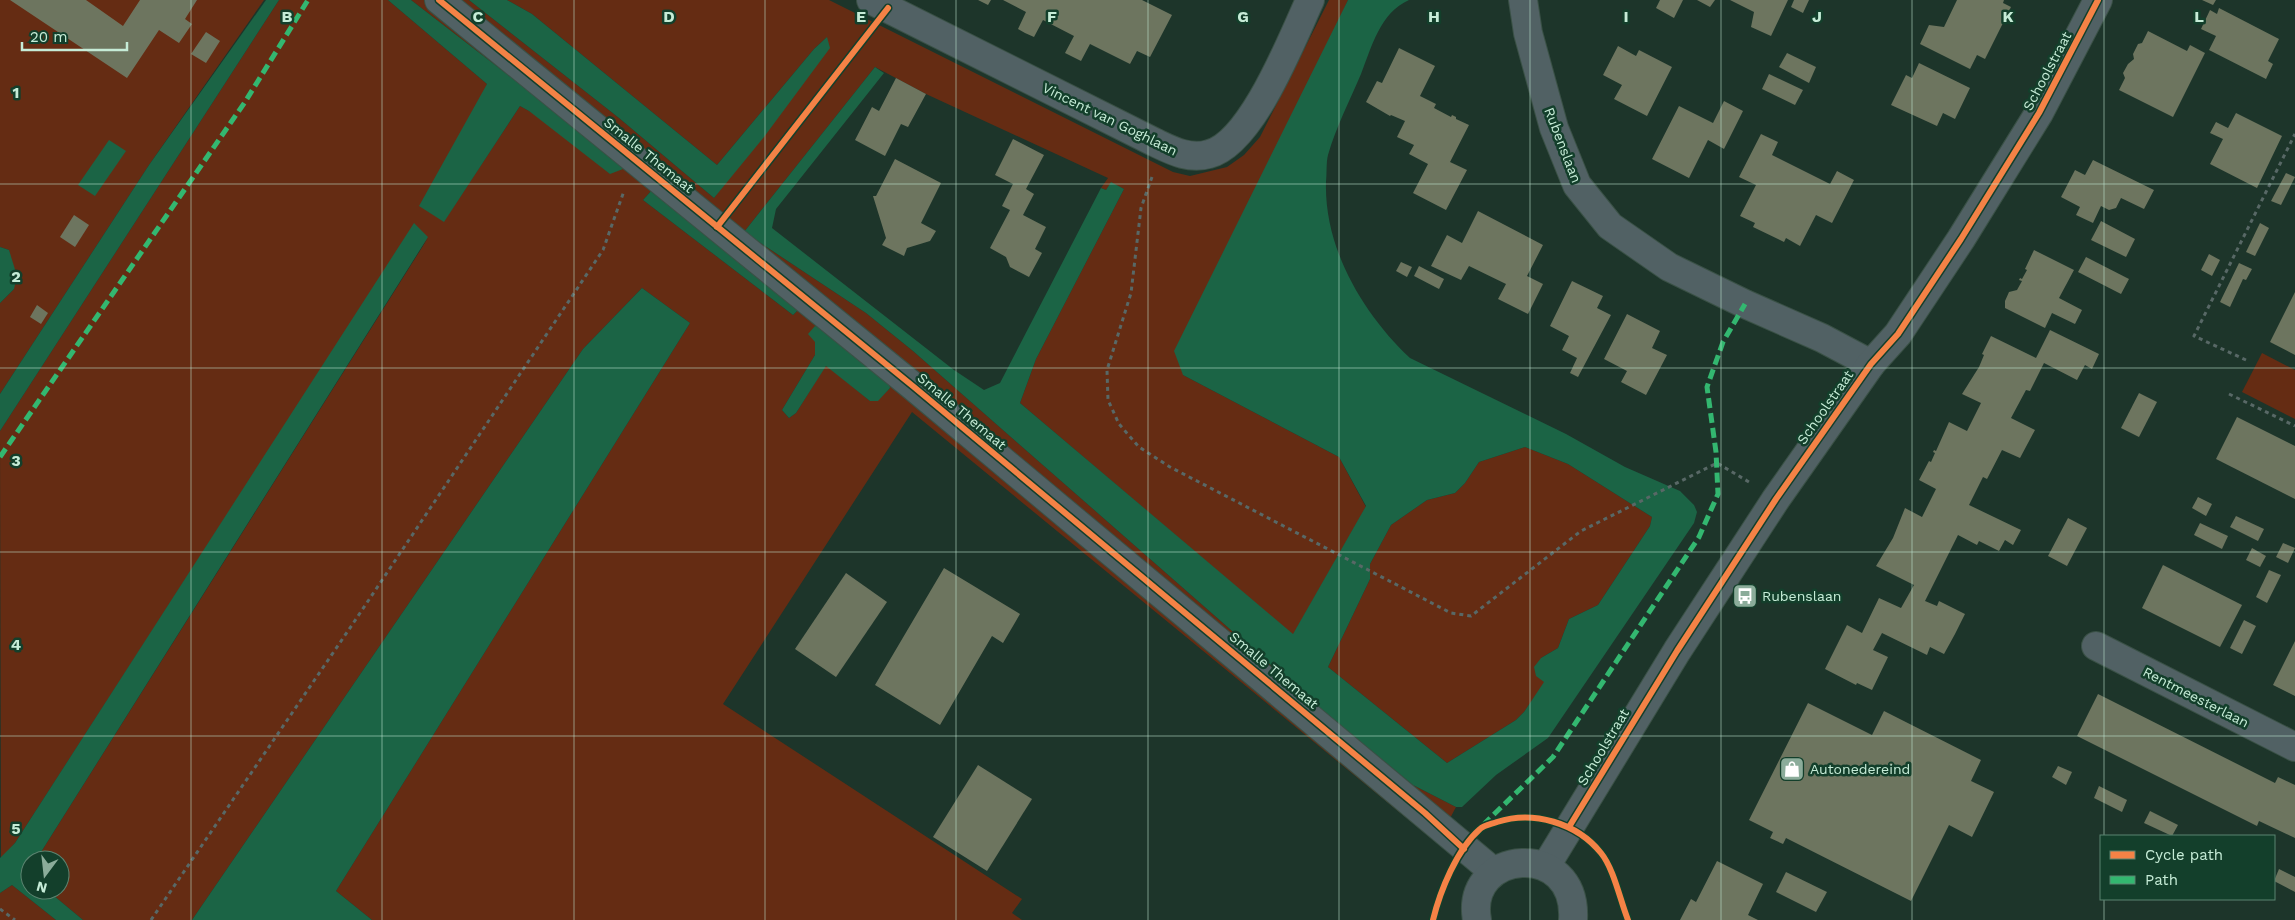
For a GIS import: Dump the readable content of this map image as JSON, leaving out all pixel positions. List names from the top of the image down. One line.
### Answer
{"streets":{"street":["Schoolstraat","Vincent van Goghlaan","Rubenslaan","Smalle Themaat","Rentmeesterlaan"]},"crossings":[["Schoolstraat","Rubenslaan"]],"places":{"bus stop":["Rubenslaan"],"shop":["Autonedereind"]},"legend":["Cycle path","Path"],"scale_bar":"20 m","north":"bottom","grid":{"columns":["B","C","D","E","F","G","H","I","J","K","L"],"rows":["1","2","3","4","5"]}}
